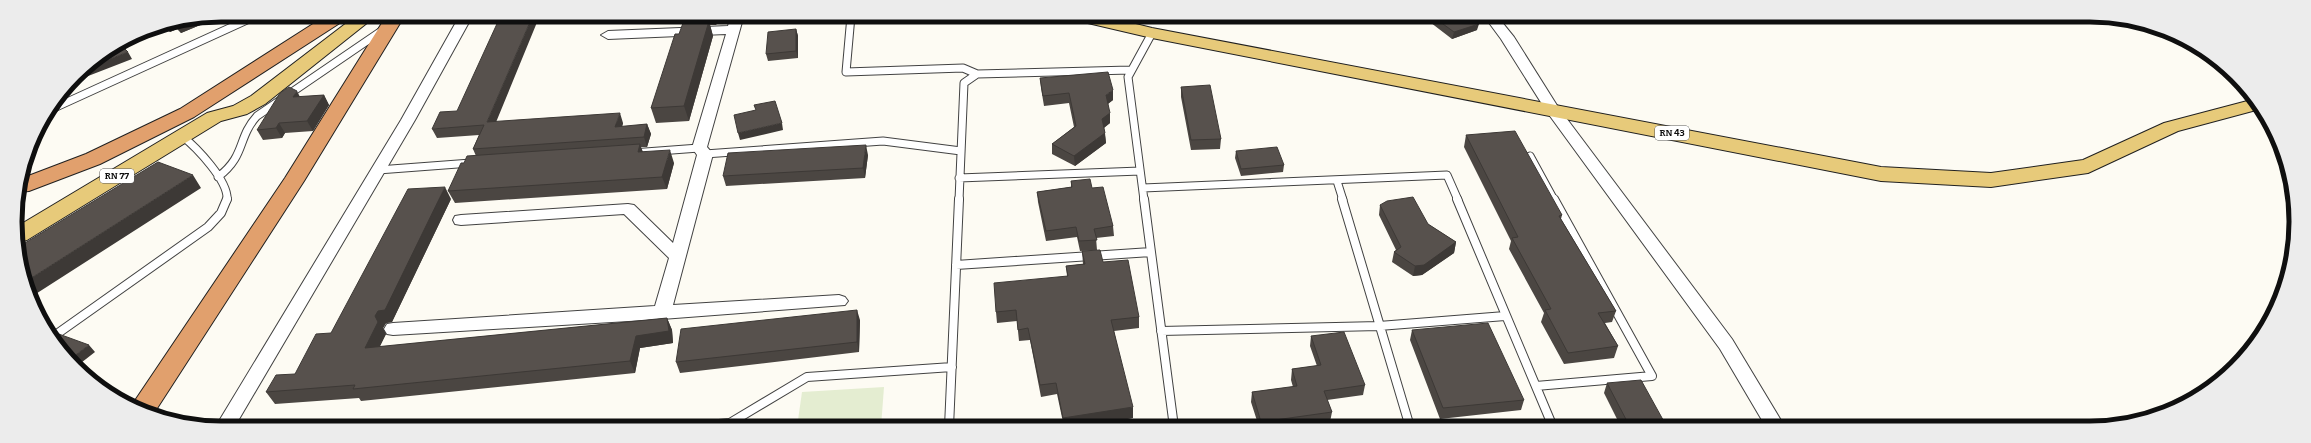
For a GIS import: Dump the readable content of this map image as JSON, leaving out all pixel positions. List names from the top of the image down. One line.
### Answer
{"streets":{"main road":["RN 43","RN 77"]}}
